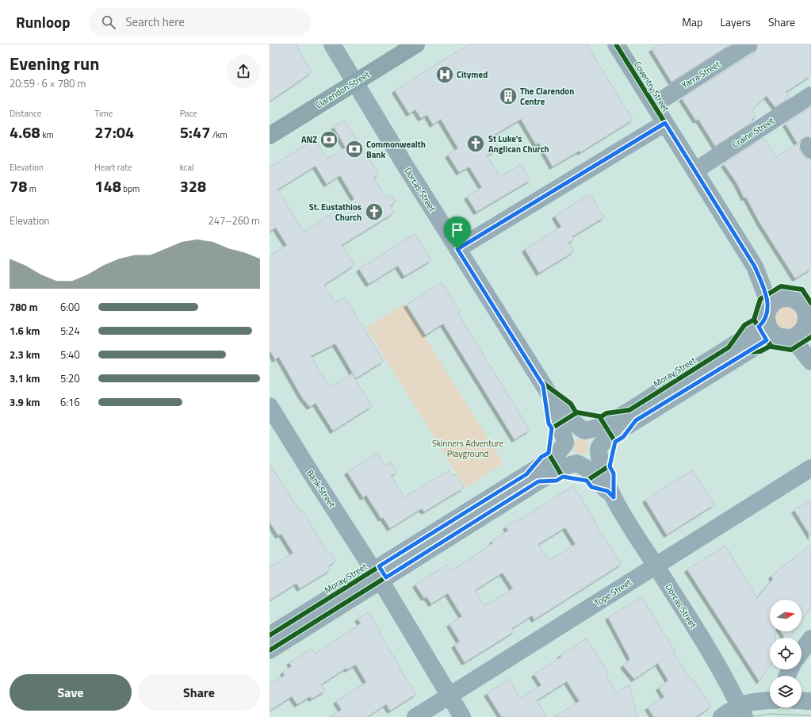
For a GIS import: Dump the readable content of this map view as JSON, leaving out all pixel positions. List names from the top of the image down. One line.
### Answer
{"streets":{"main road":["Clarendon Street"],"street":["Yarra Street","Coventry Street","Craine Street","Dorcas Street","Moray Street","Bank Street","Tope Street"]},"crossings":[["Yarra Street","Coventry Street"],["Coventry Street","Craine Street"],["Coventry Street","Moray Street"],["Clarendon Street","Dorcas Street"],["Dorcas Street","Moray Street"],["Dorcas Street","Tope Street"],["Moray Street","Bank Street"],["Bank Street","Tope Street"]],"parks":["Skinners Adventure Playground"],"places":{"hospital":["Citymed"],"building":["The Clarendon Centre"],"bank":["ANZ","Commonwealth Bank"],"church":["St Luke's Anglican Church","St. Eustathios Church"]},"north":"right","page":{"header":"Runloop","search":"Search here","nav":["Map","Layers","Share"],"heading":["Evening run","20:59 · 6 × 780 m"],"stats":[["Distance","4.68 km"],["Time","27:04"],["Pace","5:47 /km"],["Elevation","78 m"],["Heart rate","148 bpm"],["kcal","328"]],"chart":["Elevation","247–260 m"],"list":[{"name":"780 m","note":"6:00"},{"name":"1.6 km","note":"5:24"},{"name":"2.3 km","note":"5:40"},{"name":"3.1 km","note":"5:20"},{"name":"3.9 km","note":"6:16"}],"buttons":["Save","Share"]}}
